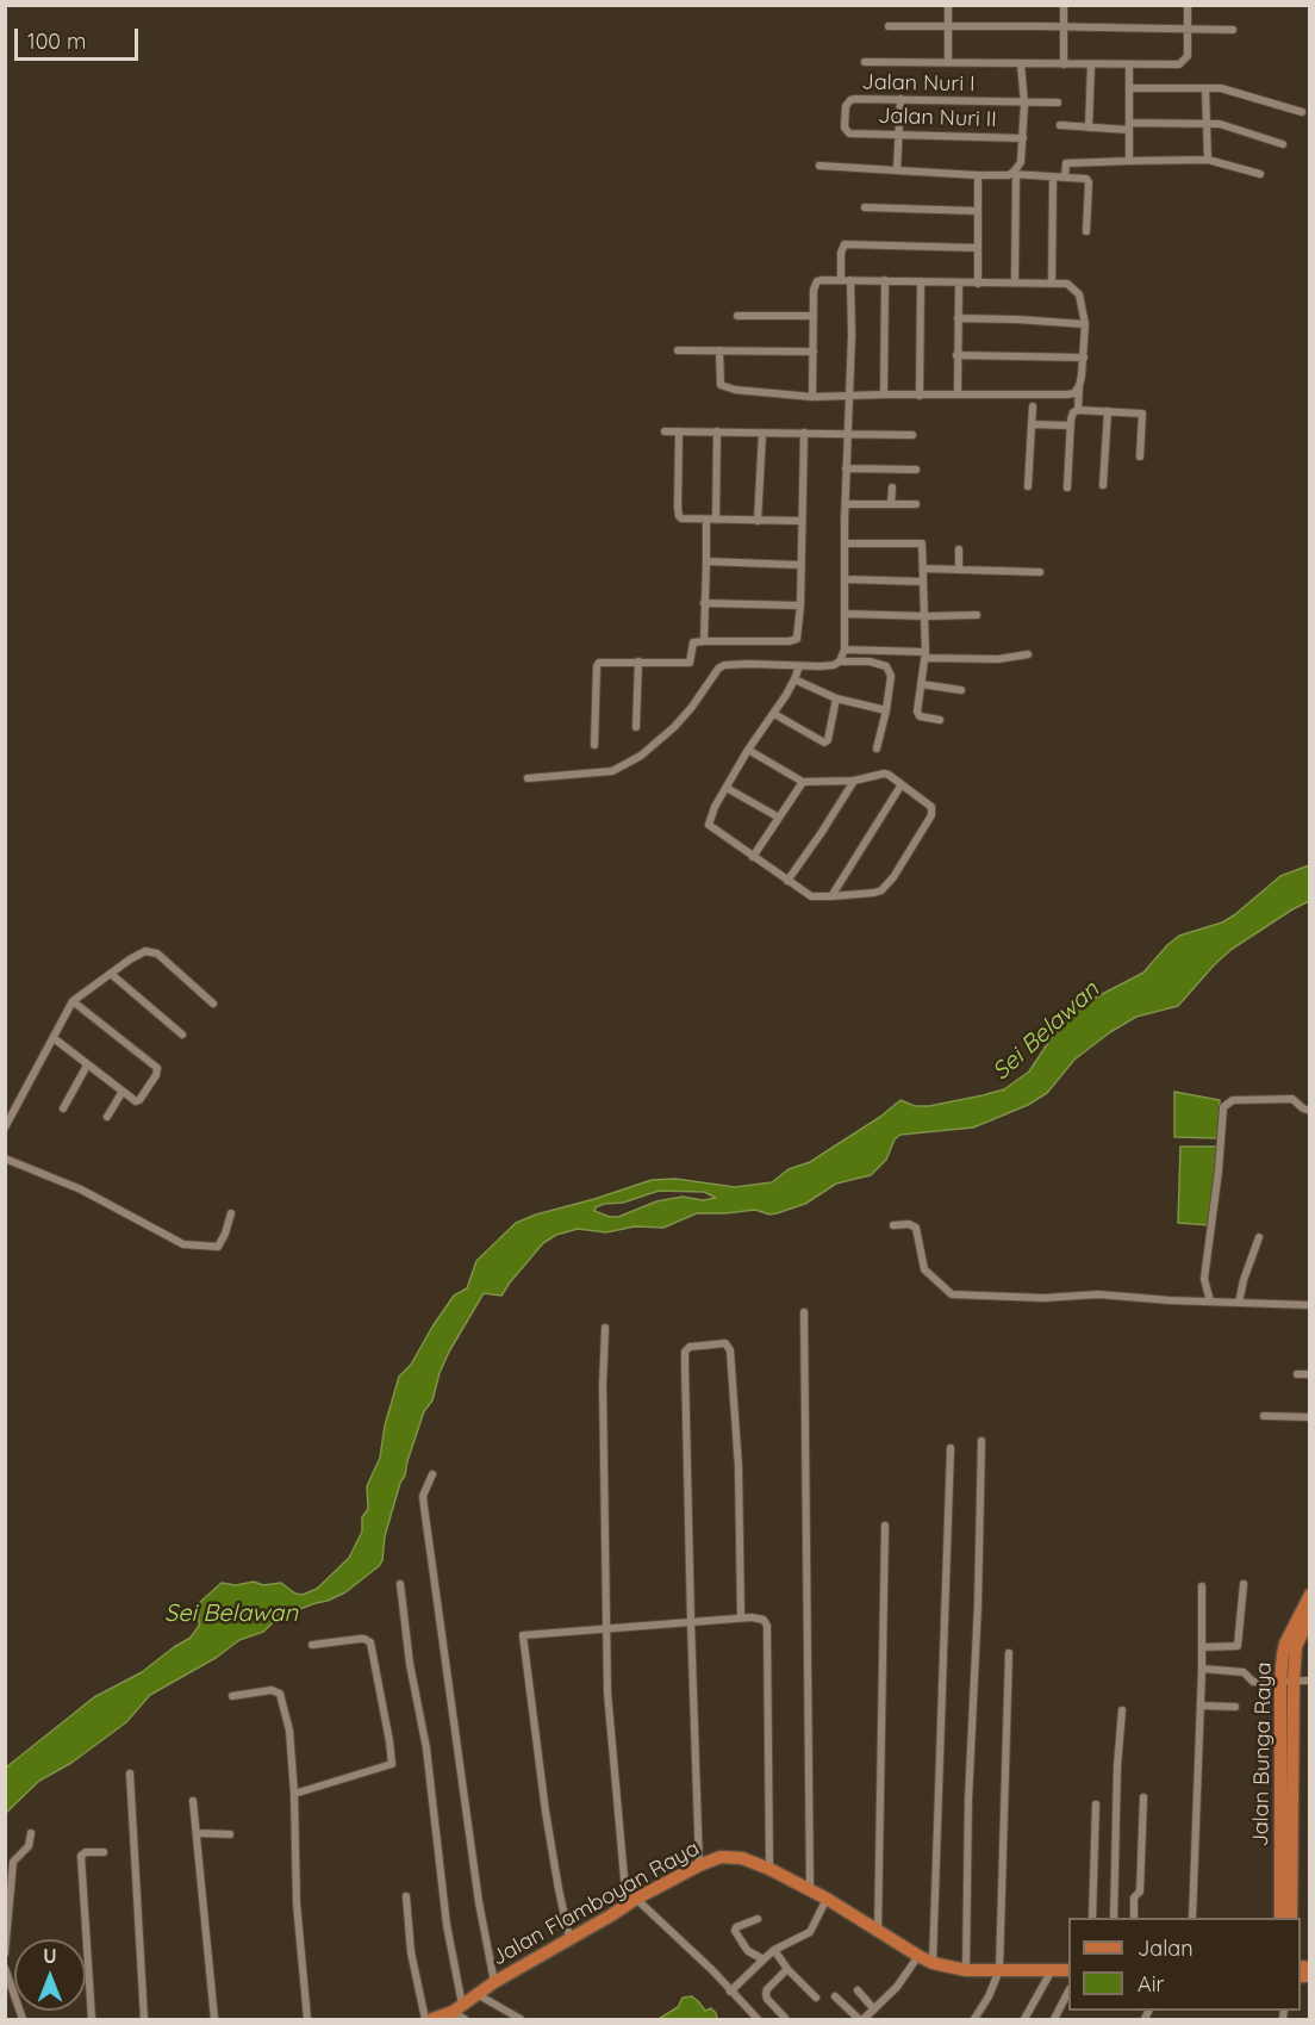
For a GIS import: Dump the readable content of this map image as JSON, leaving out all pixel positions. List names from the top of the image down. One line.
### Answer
{"streets":{"main road":["Jalan Bunga Raya","Jalan Flamboyan Raya"],"street":["Jalan Nuri I","Jalan Nuri II"]},"crossings":[["Jalan Nuri I","Jalan Nuri II"]],"water":["Sei Belawan"],"legend":["Jalan","Air"],"scale_bar":"100 m","north":"top"}
